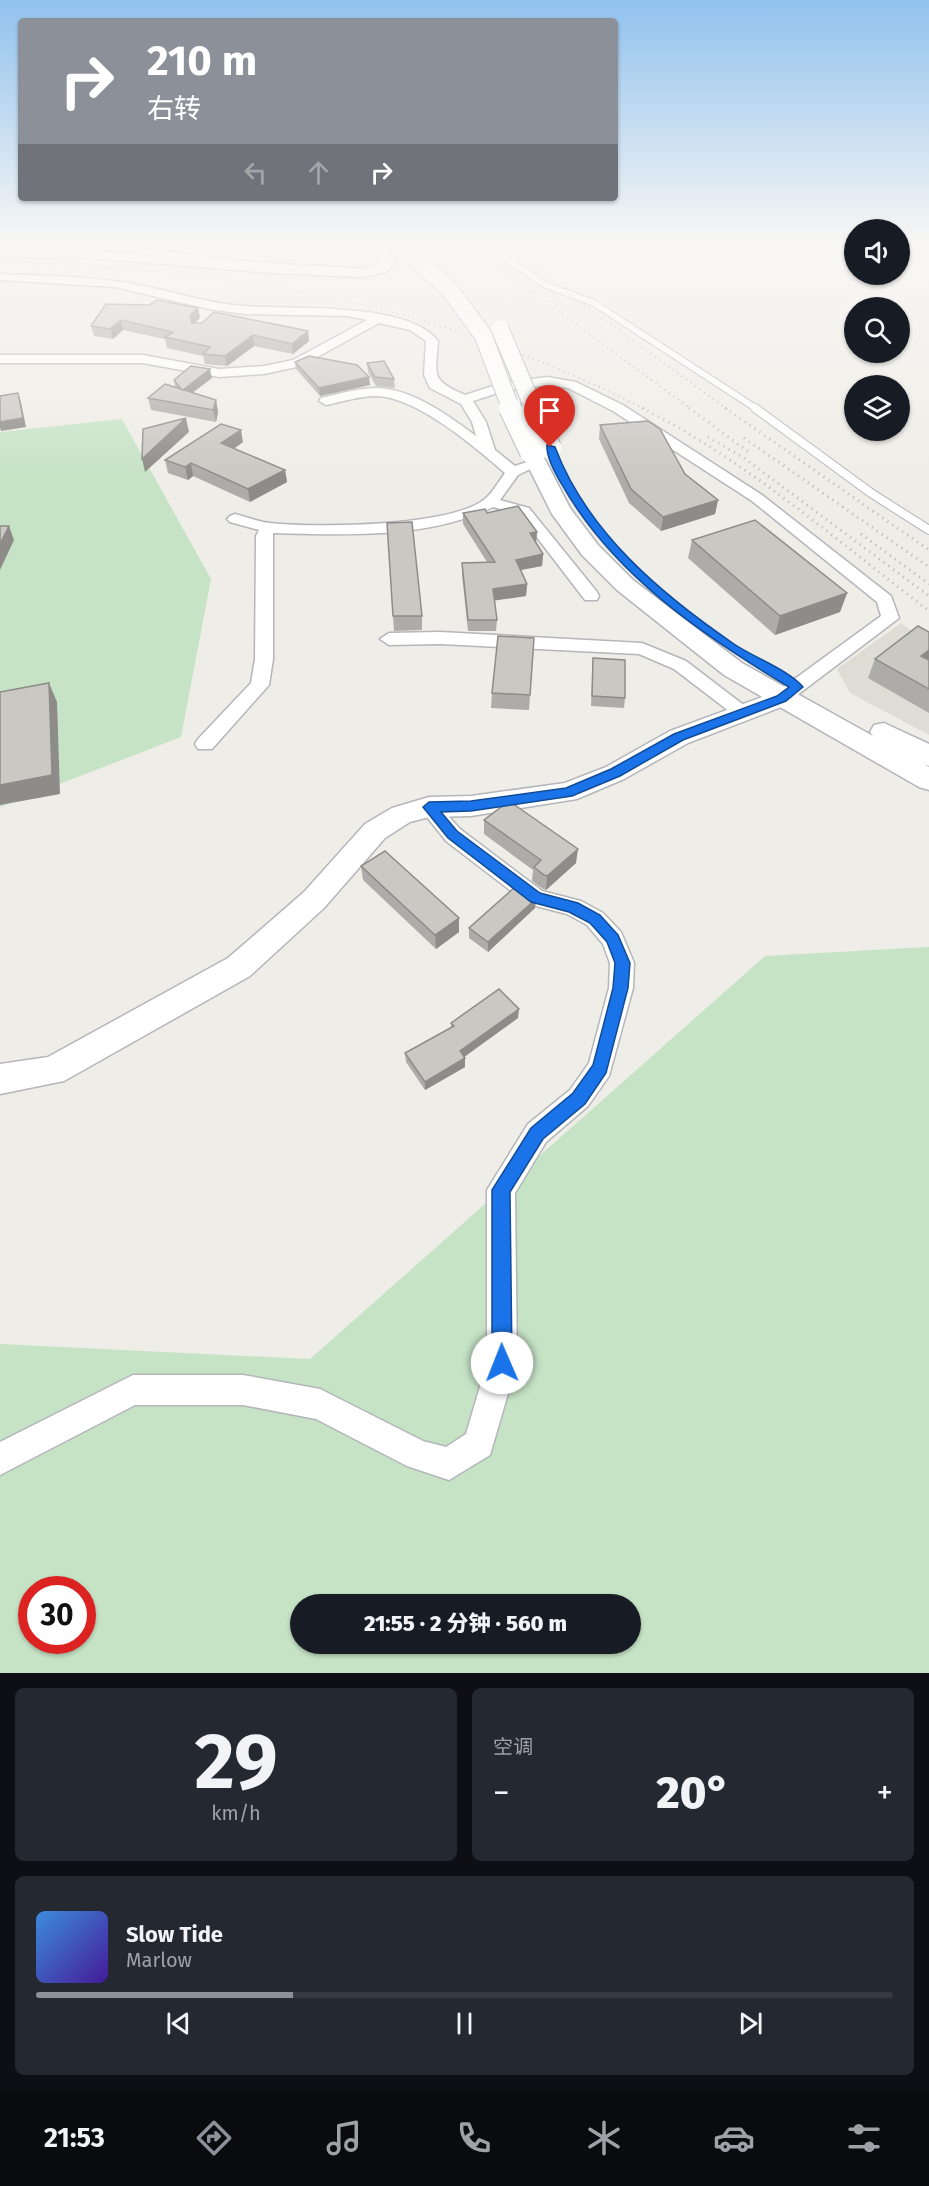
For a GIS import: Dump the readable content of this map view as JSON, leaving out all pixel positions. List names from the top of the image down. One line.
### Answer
{"page":{"turn":["210 m","右转"],"limit":"30","trip":"21:55 · 2 分钟 · 560 m","tile":[["29","km/h"],"空调"],"heat":["−","20°","+"],"song":["Slow Tide","Marlow"],"tabs":"21:53"}}
